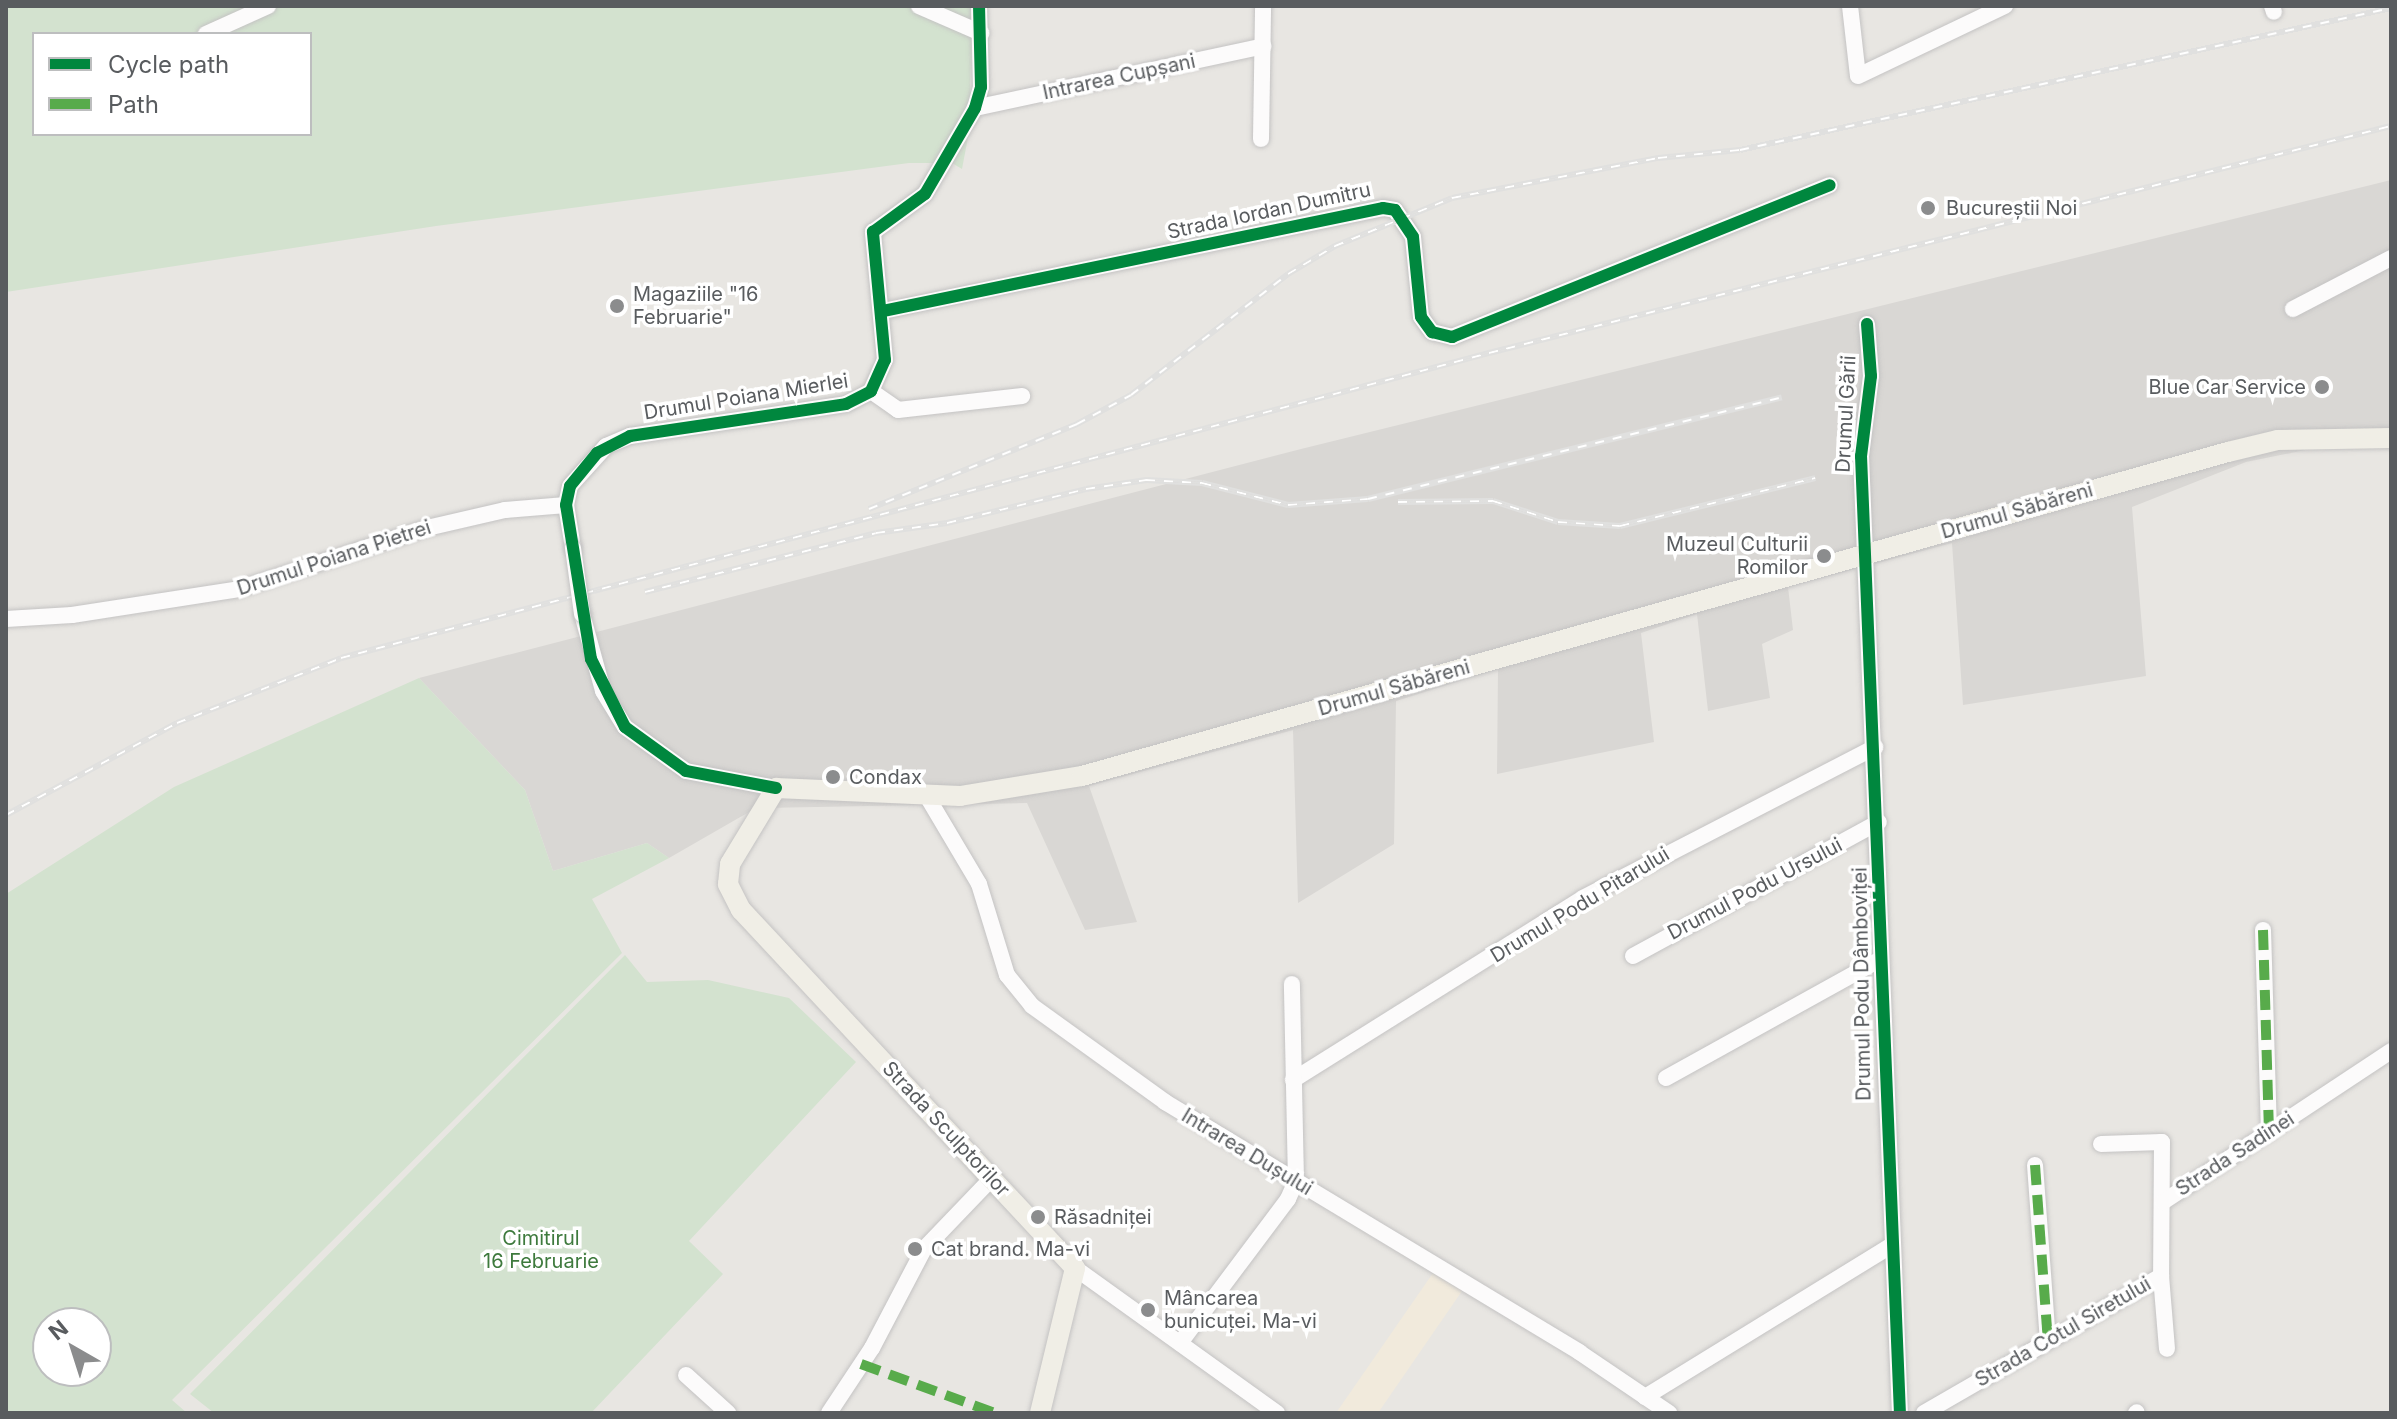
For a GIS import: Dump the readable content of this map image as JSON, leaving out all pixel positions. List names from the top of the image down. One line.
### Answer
{"streets":{"main road":["Drumul Săbăreni","Strada Sculptorilor"],"street":["Intrarea Cupșani","Strada Iordan Dumitru","Drumul Poiana Mierlei","Drumul Gării","Drumul Poiana Pietrei","Drumul Podu Ursului","Drumul Podu Pitarului","Drumul Podu Dâmboviței","Intrarea Dușului","Strada Sadinei","Strada Cotul Siretului"]},"crossings":[["Intrarea Cupșani","Drumul Poiana Mierlei"],["Strada Iordan Dumitru","Drumul Poiana Mierlei"],["Drumul Poiana Mierlei","Drumul Săbăreni"],["Drumul Poiana Mierlei","Drumul Poiana Pietrei"],["Drumul Gării","Drumul Săbăreni"],["Drumul Gării","Drumul Podu Dâmboviței"],["Drumul Săbăreni","Drumul Poiana Pietrei"],["Drumul Săbăreni","Drumul Podu Dâmboviței"],["Drumul Săbăreni","Strada Sculptorilor"],["Drumul Săbăreni","Intrarea Dușului"],["Drumul Podu Ursului","Drumul Podu Dâmboviței"],["Drumul Podu Pitarului","Drumul Podu Dâmboviței"],["Strada Sadinei","Strada Cotul Siretului"]],"parks":["Cimitirul 16 Februarie"],"places":["Bucureștii Noi","Magaziile \"16 Februarie\"","Blue Car Service","Muzeul Culturii Romilor","Condax","Răsadniței","Cat brand. Ma-vi","Mâncarea bunicuței. Ma-vi"],"legend":["Cycle path","Path"],"north":"top left"}
